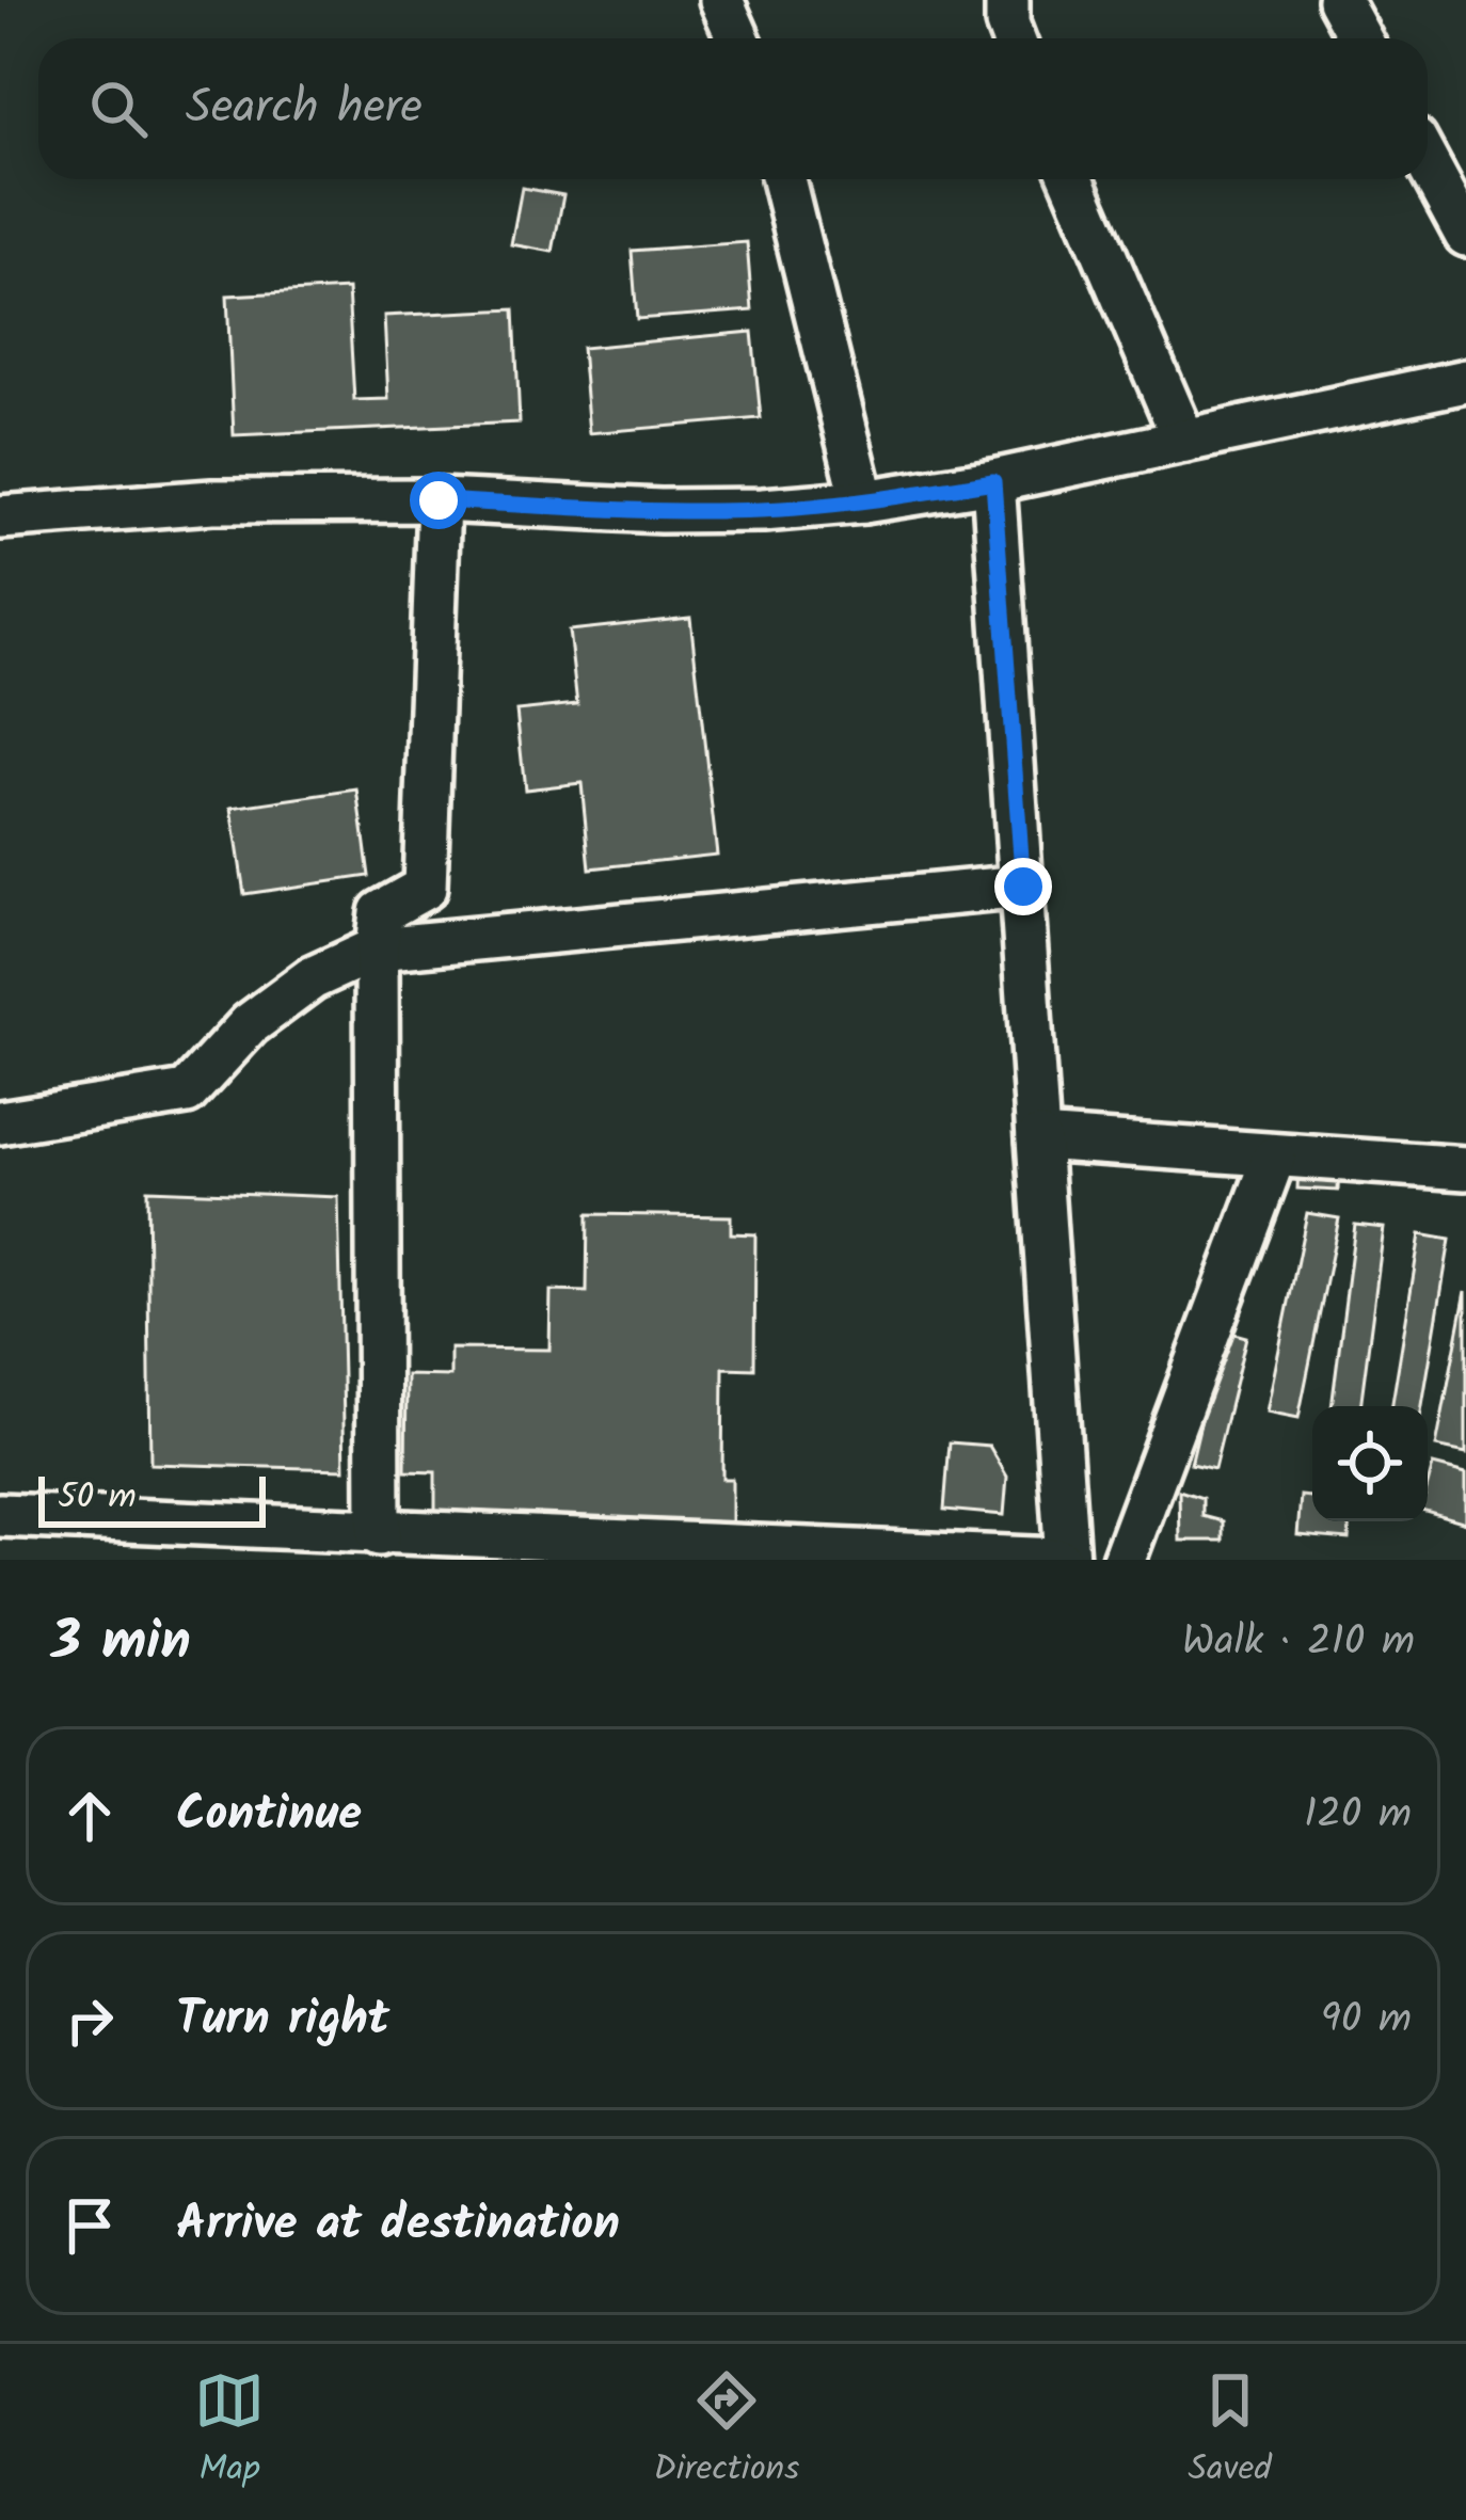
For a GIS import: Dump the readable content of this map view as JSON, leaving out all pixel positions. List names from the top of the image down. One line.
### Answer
{"scale_bar":"50 m","page":{"search":"Search here","scale":"50 m","heading":["3 min","Walk · 210 m"],"list":[["Continue","120 m"],["Turn right","90 m"],"Arrive at destination"],"nav":["Map","Directions","Saved"]}}
